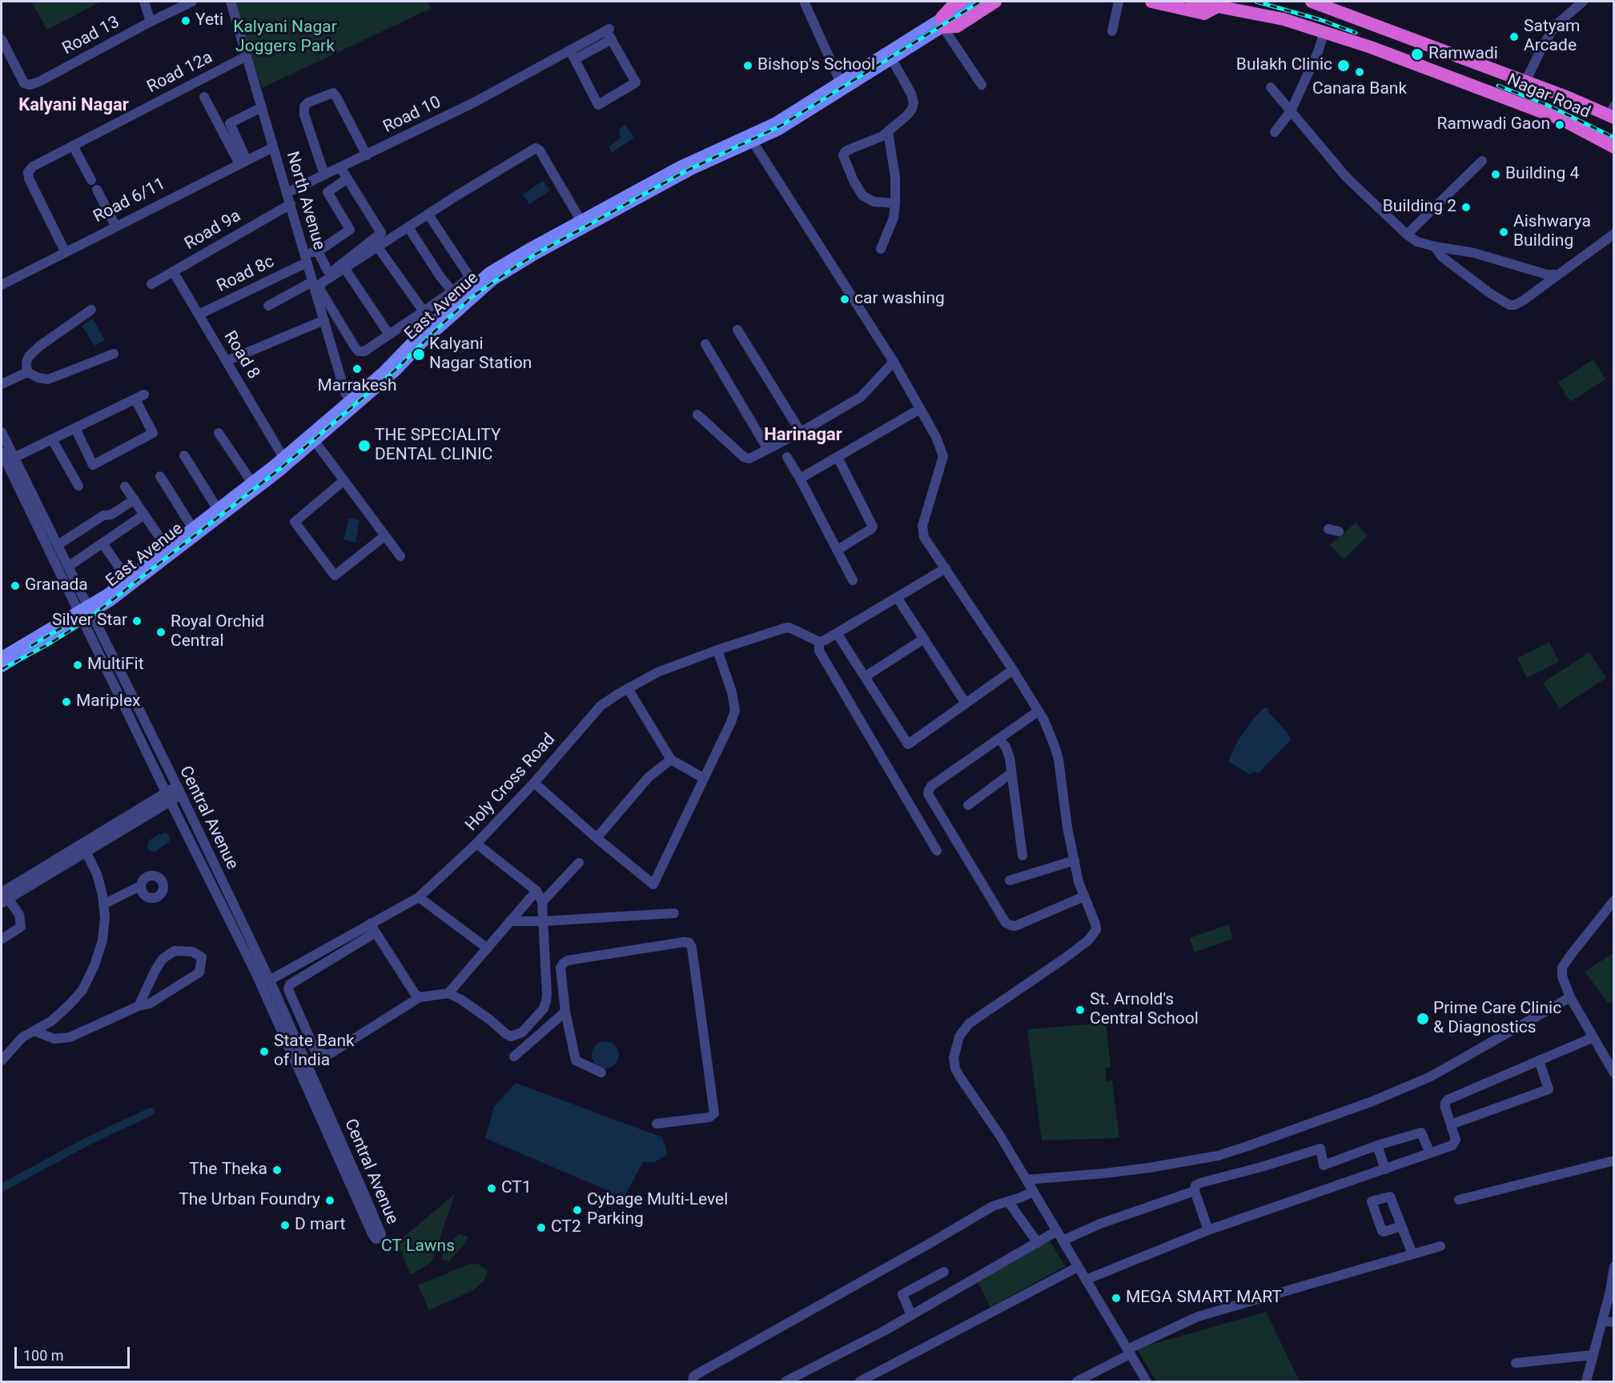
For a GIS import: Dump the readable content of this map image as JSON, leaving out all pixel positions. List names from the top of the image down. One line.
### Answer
{"streets":{"highway":["Nagar Road"],"main road":["East Avenue"],"street":["Road 13","Road 12a","Road 10","Road 6/11","North Avenue","Road 9a","Road 8c","Road 8","Holy Cross Road","Central Avenue"]},"crossings":[["Road 12a","Road 6/11"],["Road 12a","North Avenue"],["Road 10","North Avenue"],["Road 6/11","North Avenue"],["North Avenue","Road 9a"],["North Avenue","Road 8c"],["North Avenue","East Avenue"],["Road 9a","Road 8"],["Road 8c","Road 8"],["East Avenue","Road 8"],["East Avenue","Central Avenue"],["Holy Cross Road","Central Avenue"]],"districts":["Kalyani Nagar","Harinagar"],"parks":["Kalyani Nagar Joggers Park","CT Lawns"],"places":["Yeti","Satyam Arcade","Ramwadi","Bishop's School","Bulakh Clinic","Canara Bank","Ramwadi Gaon","Building 4","Building 2","Aishwarya Building","car washing","Kalyani Nagar Station","Marrakesh","THE SPECIALITY DENTAL CLINIC","Granada","Silver Star","Royal Orchid Central","MultiFit","Mariplex","St. Arnold's Central School","Prime Care Clinic & Diagnostics","State Bank of India","The Theka","CT1","The Urban Foundry","Cybage Multi-Level Parking","D mart","CT2","MEGA SMART MART"],"scale_bar":"100 m"}
